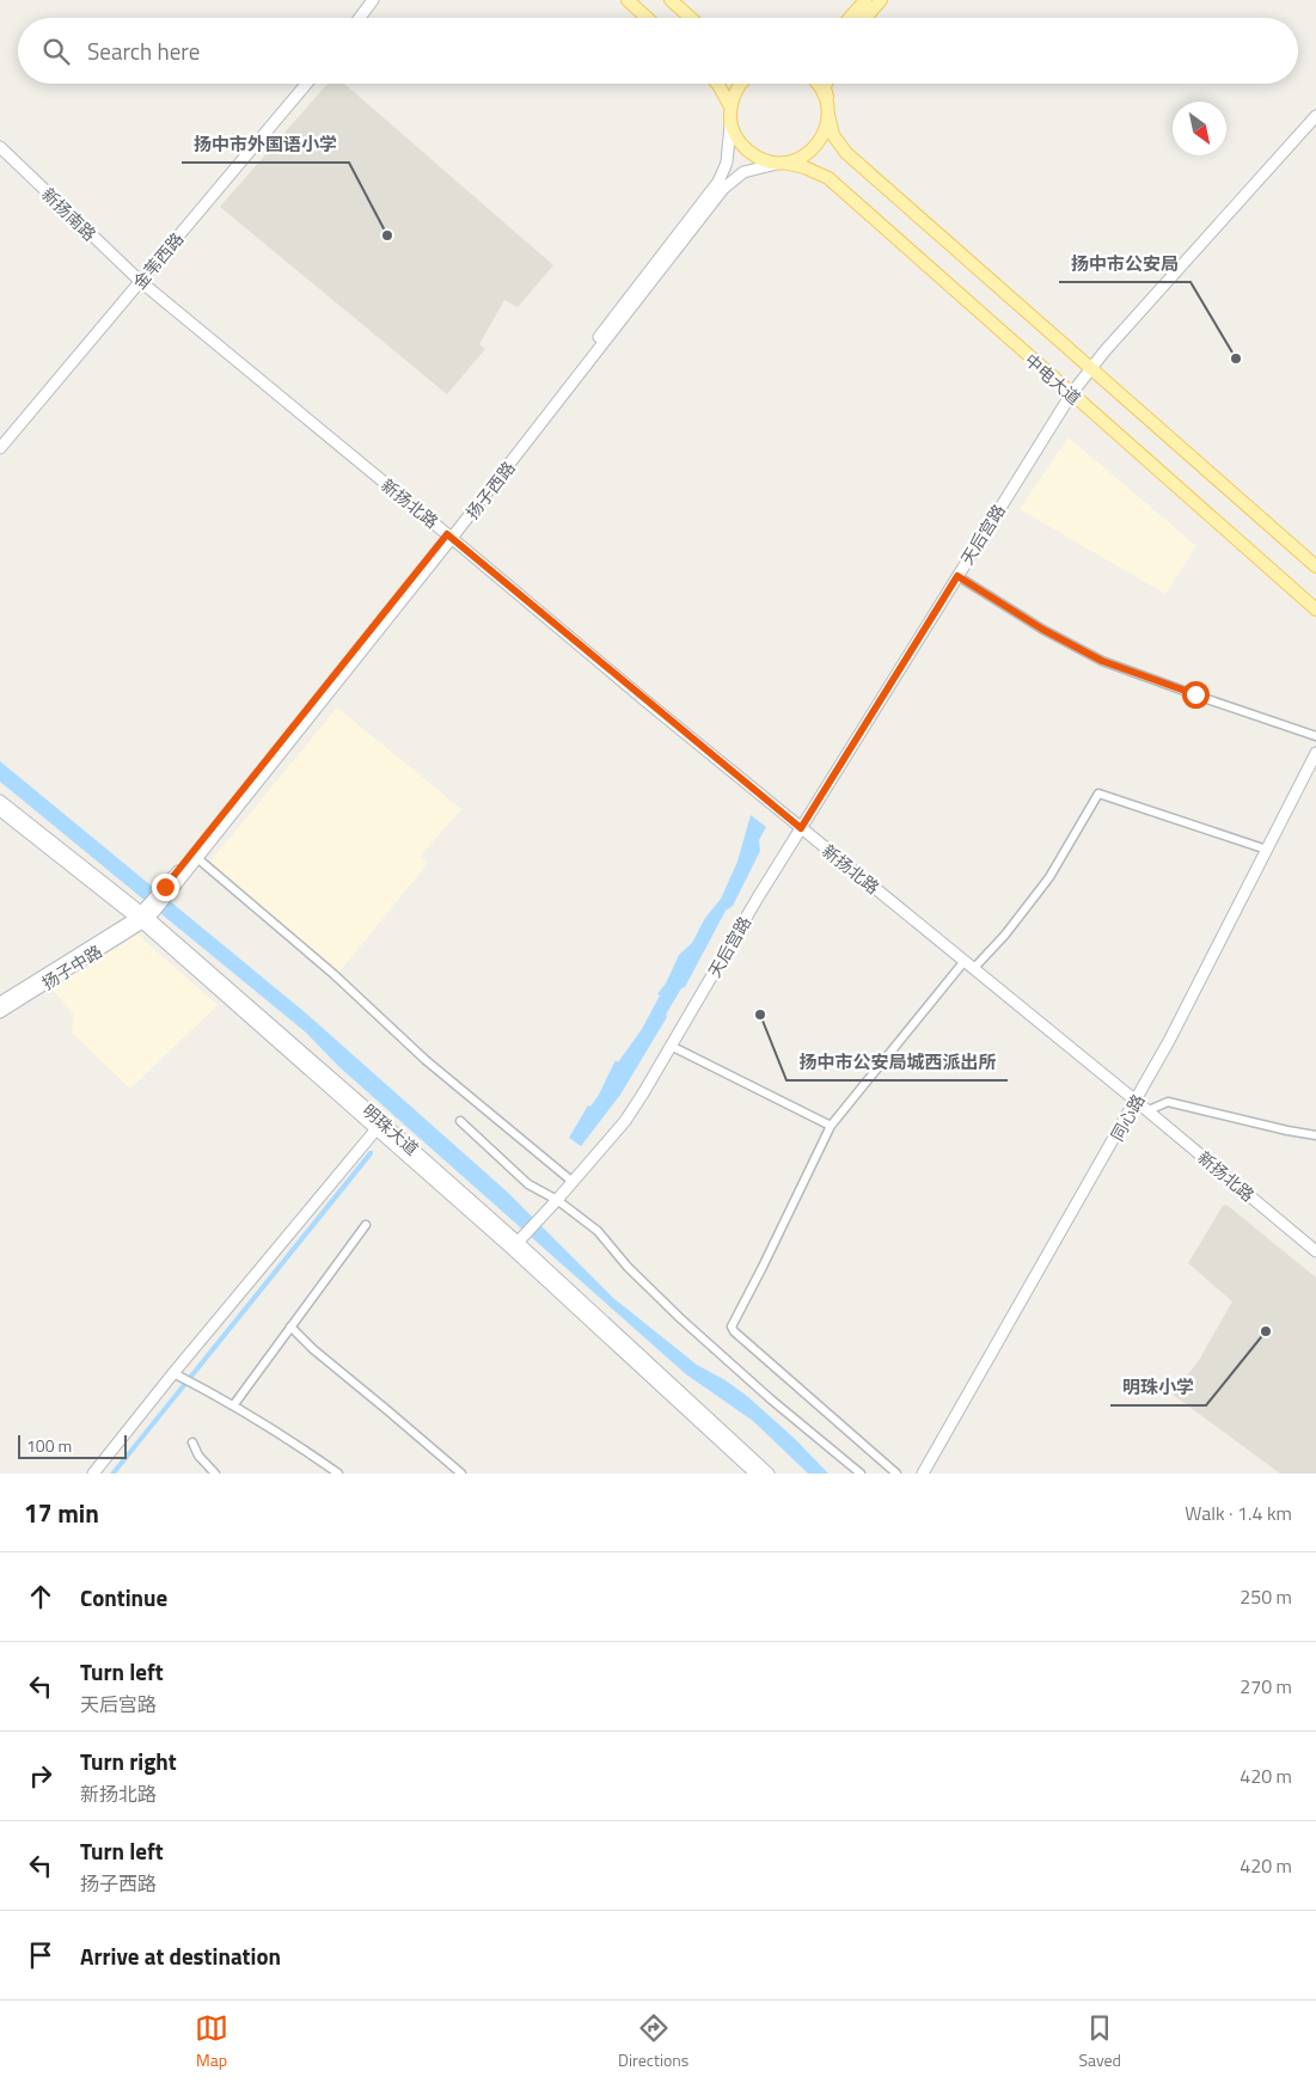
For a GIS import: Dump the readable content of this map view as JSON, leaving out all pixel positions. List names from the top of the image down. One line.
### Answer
{"streets":{"main road":["中电大道"],"street":["新扬南路","金苇西路","扬子西路","新扬北路","天后宫路","扬子中路","同心路","明珠大道"]},"crossings":[["新扬南路","金苇西路"],["新扬南路","新扬北路"],["金苇西路","新扬北路"],["中电大道","扬子西路"],["中电大道","天后宫路"],["扬子西路","新扬北路"],["扬子西路","扬子中路"],["扬子西路","明珠大道"],["新扬北路","天后宫路"],["新扬北路","同心路"],["天后宫路","明珠大道"],["扬子中路","明珠大道"]],"places":["扬中市外国语小学","扬中市公安局","扬中市公安局城西派出所","明珠小学"],"scale_bar":"100 m","north":"bottom right","page":{"search":"Search here","scale":"100 m","heading":["17 min","Walk · 1.4 km"],"list":[["Continue","250 m"],["Turn left","天后宫路","270 m"],["Turn right","新扬北路","420 m"],["Turn left","扬子西路","420 m"],"Arrive at destination"],"nav":["Map","Directions","Saved"]}}
